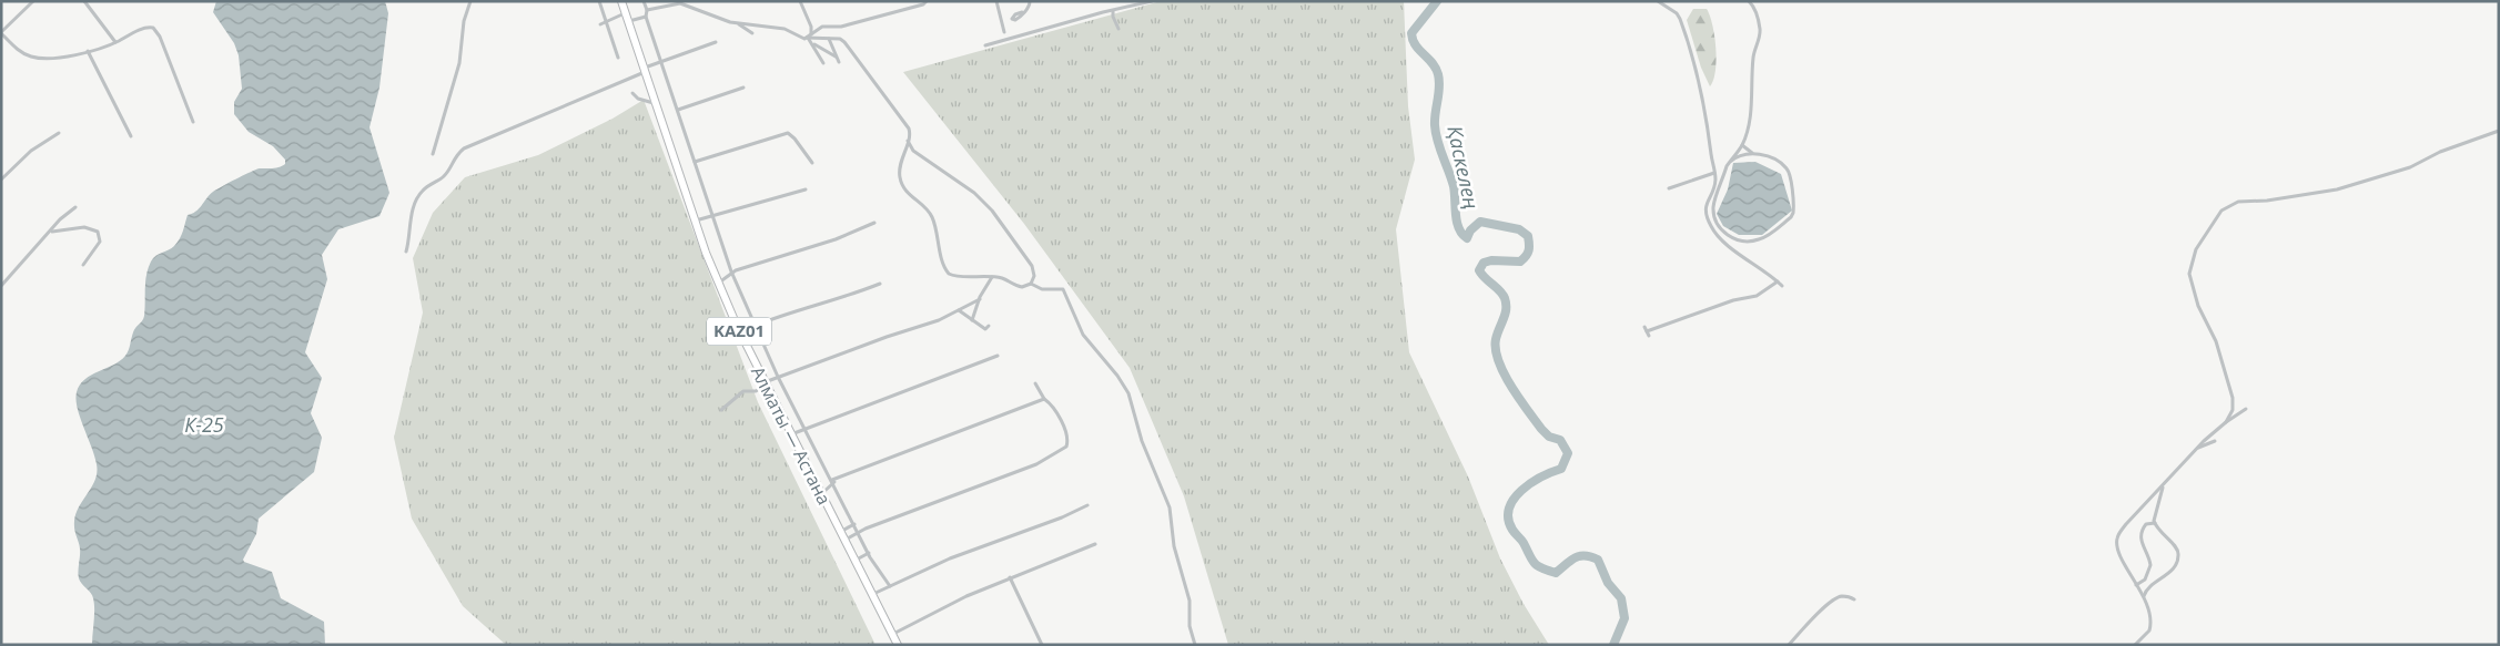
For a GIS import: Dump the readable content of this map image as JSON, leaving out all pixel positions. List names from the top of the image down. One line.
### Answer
{"streets":{"highway":["KАZ01","Алматы — Астана"]},"water":["Қаскелең","К-25"]}
